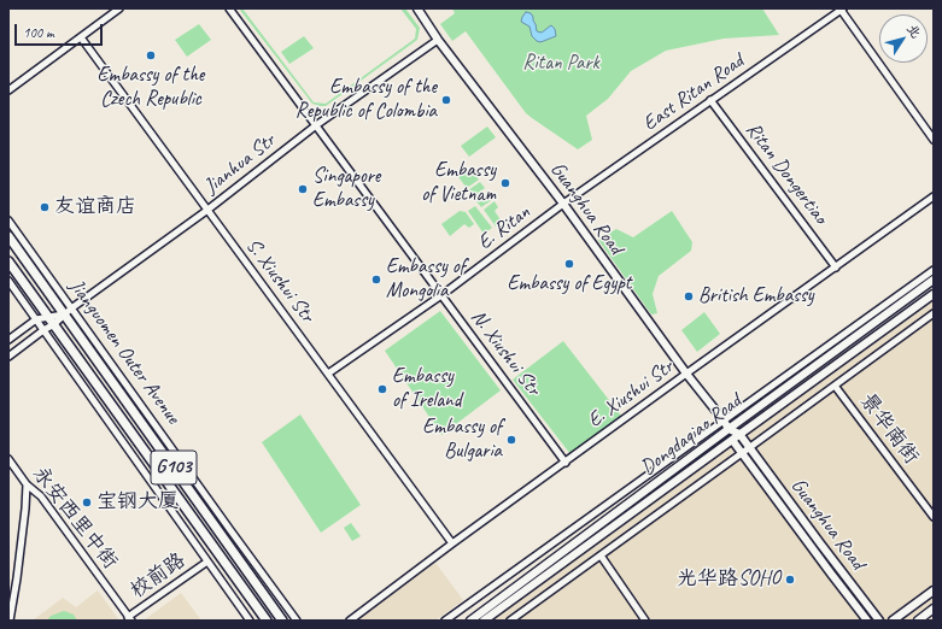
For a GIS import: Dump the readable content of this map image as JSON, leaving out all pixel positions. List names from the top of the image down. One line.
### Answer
{"streets":{"highway":["Jianguomen Outer Avenue","G103"],"main road":["Guanghua Road","Dongdaqiao Road"],"street":["East Ritan Road","Jianhua Str","Ritan Dongertiao","E. Ritan","S. Xiushui Str","N. Xiushui Str","E. Xiushui Str","景华南街","永安西里中街","校前路"]},"crossings":[["East Ritan Road","Ritan Dongertiao"],["East Ritan Road","Guanghua Road"],["East Ritan Road","E. Ritan"],["Jianhua Str","Guanghua Road"],["Jianhua Str","S. Xiushui Str"],["Jianhua Str","Jianguomen Outer Avenue"],["Jianhua Str","N. Xiushui Str"],["Ritan Dongertiao","E. Xiushui Str"],["Guanghua Road","E. Ritan"],["Guanghua Road","E. Xiushui Str"],["Guanghua Road","Dongdaqiao Road"],["E. Ritan","S. Xiushui Str"],["E. Ritan","N. Xiushui Str"],["S. Xiushui Str","E. Xiushui Str"],["N. Xiushui Str","E. Xiushui Str"],["永安西里中街","校前路"]],"parks":["Ritan Park"],"places":["Embassy of the Czech Republic","Embassy of the Republic of Colombia","Embassy of Vietnam","Singapore Embassy","友谊商店","Embassy of Egypt","Embassy of Mongolia","British Embassy","Embassy of Ireland","Embassy of Bulgaria","宝钢大厦","光华路SOHO"],"scale_bar":"100 m","north":"top right"}
